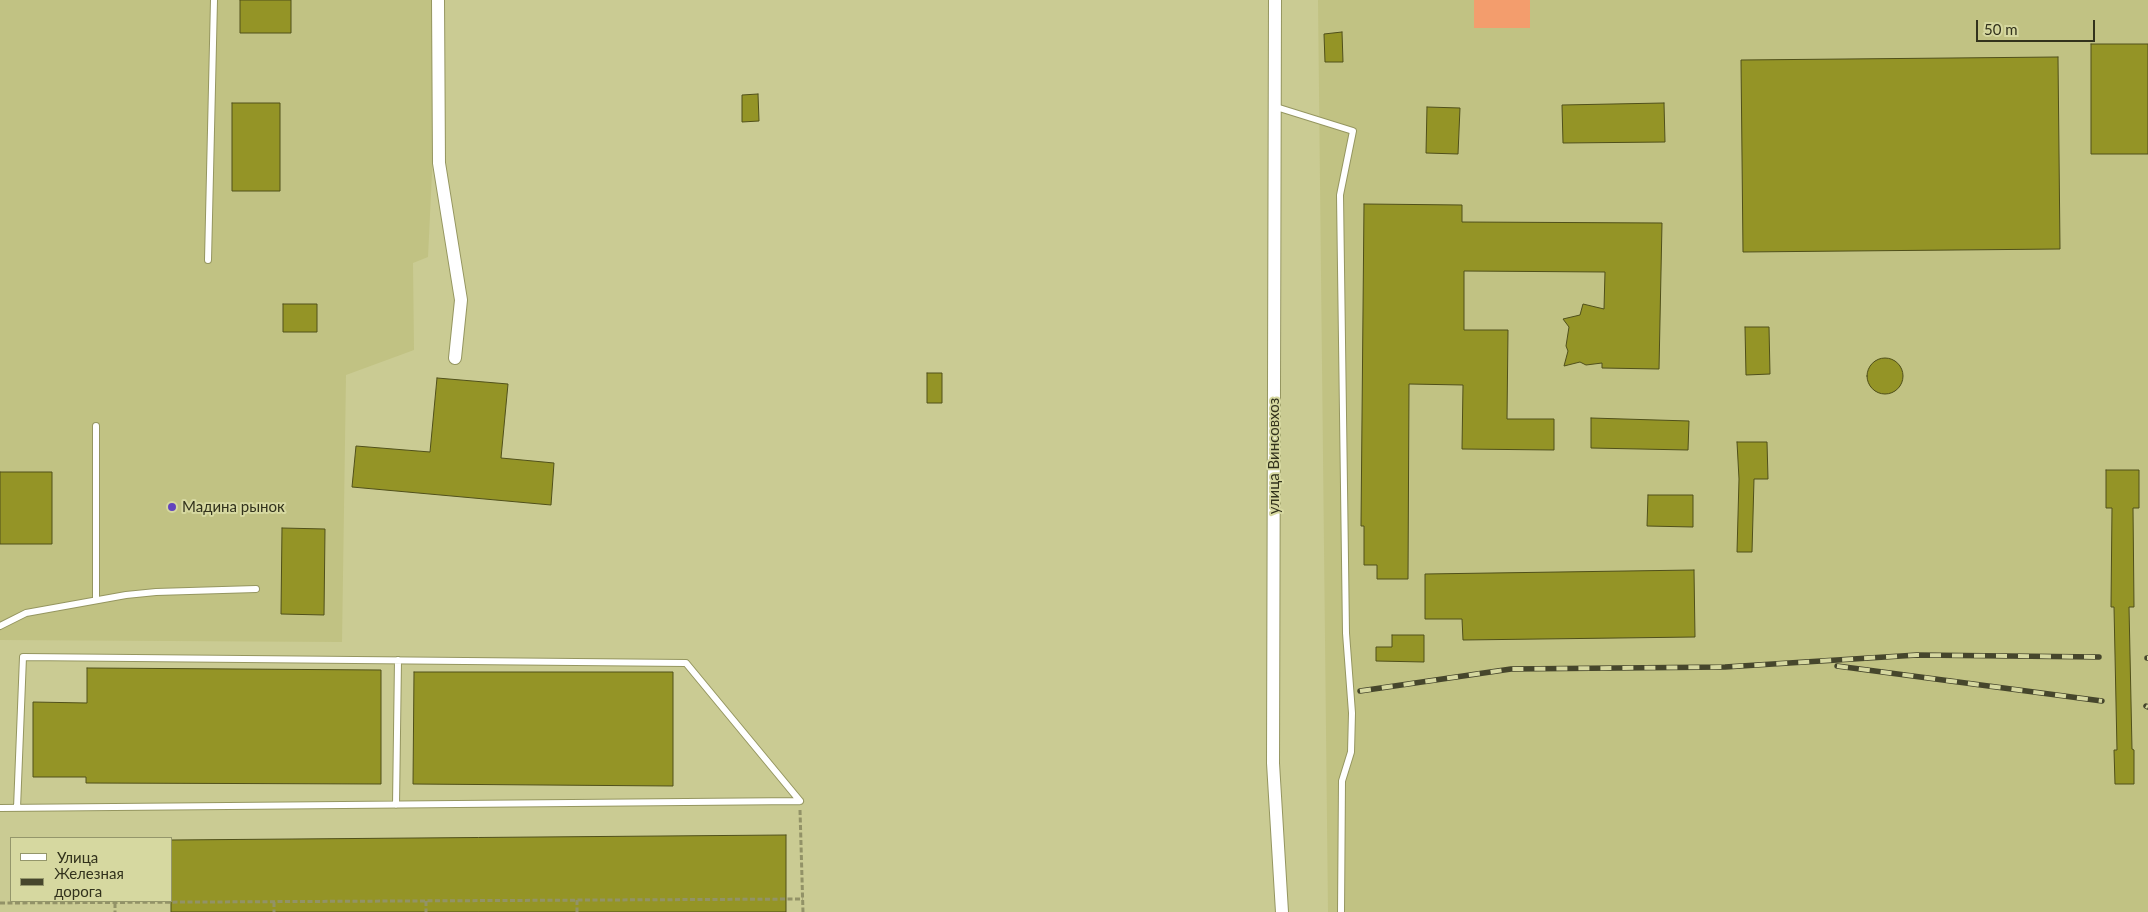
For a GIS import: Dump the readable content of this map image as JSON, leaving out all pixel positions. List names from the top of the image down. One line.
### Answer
{"streets":{"street":["улица Винсовхоз"]},"places":["Мадина рынок"],"legend":["Улица","Железная дорога"],"scale_bar":"50 m"}
